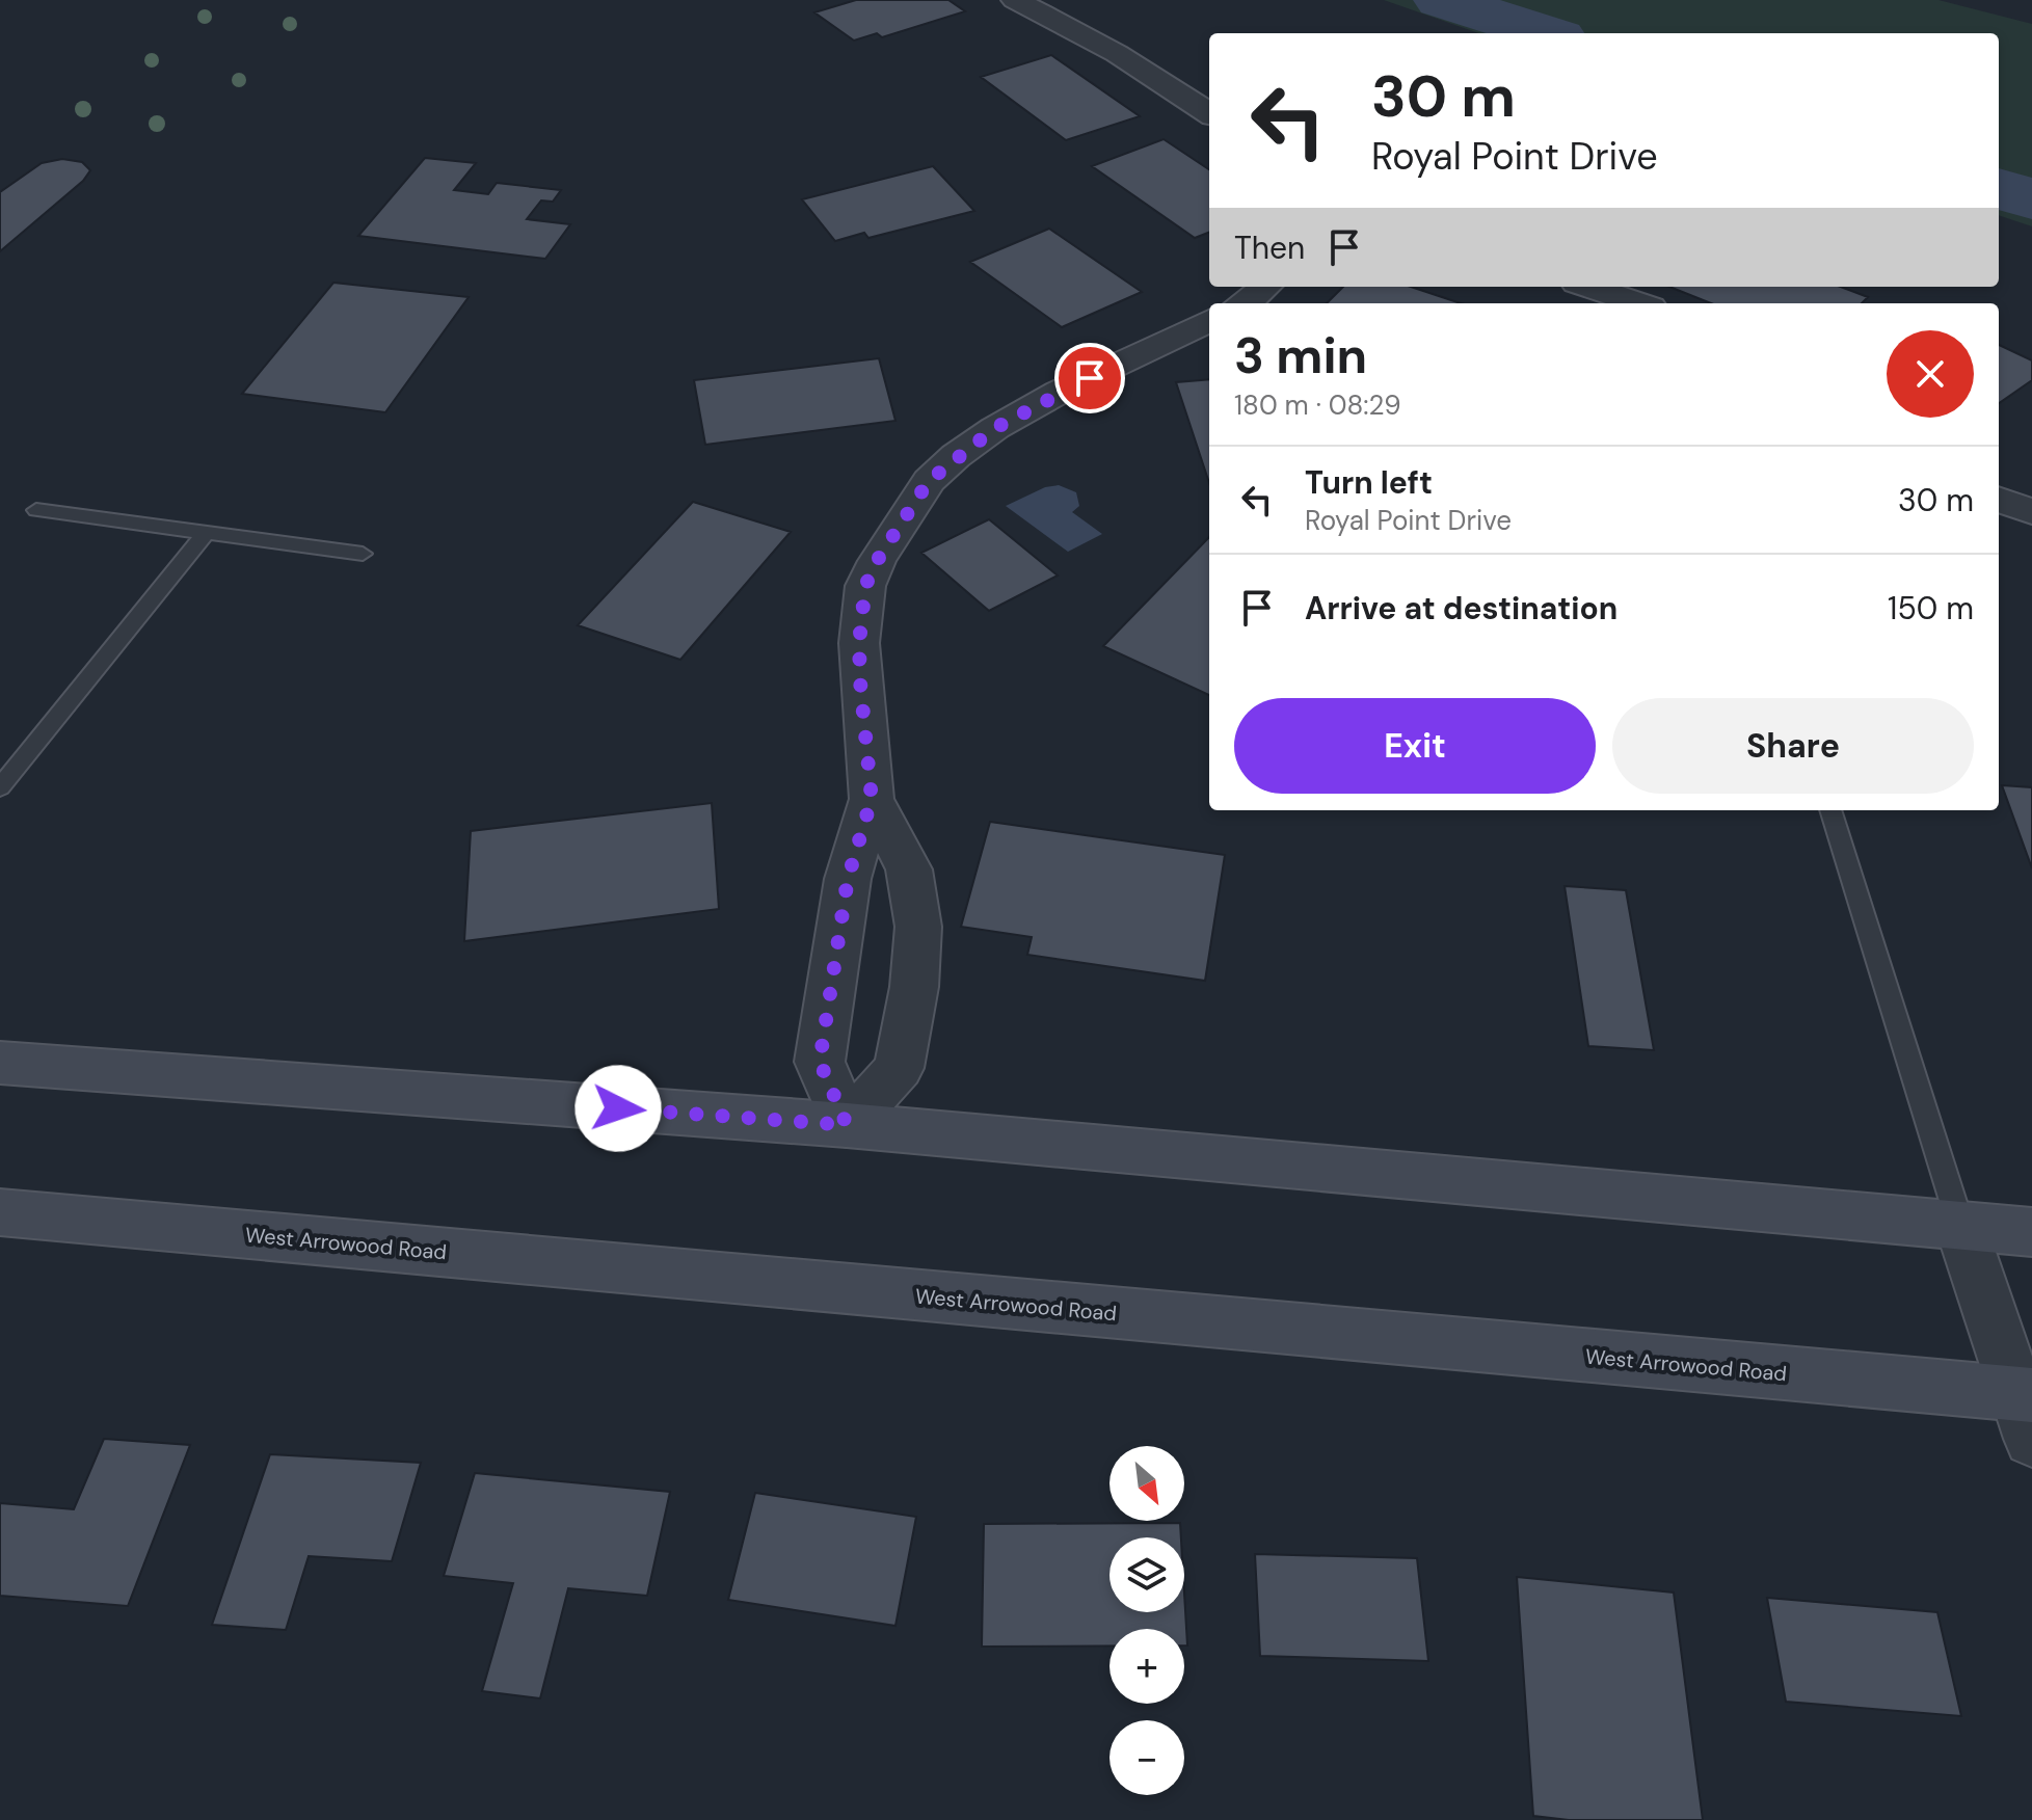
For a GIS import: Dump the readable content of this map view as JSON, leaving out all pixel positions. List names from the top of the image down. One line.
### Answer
{"streets":{"main road":["West Arrowood Road"]},"north":"bottom right","page":{"turn":["30 m","Royal Point Drive"],"then":"Then","heading":["3 min","180 m · 08:29"],"list":[{"name":"Turn left","note":"Royal Point Drive","value":"30 m"},{"name":"Arrive at destination","value":"150 m"}],"buttons":["Exit","Share"],"map_buttons":["+","−"]}}
